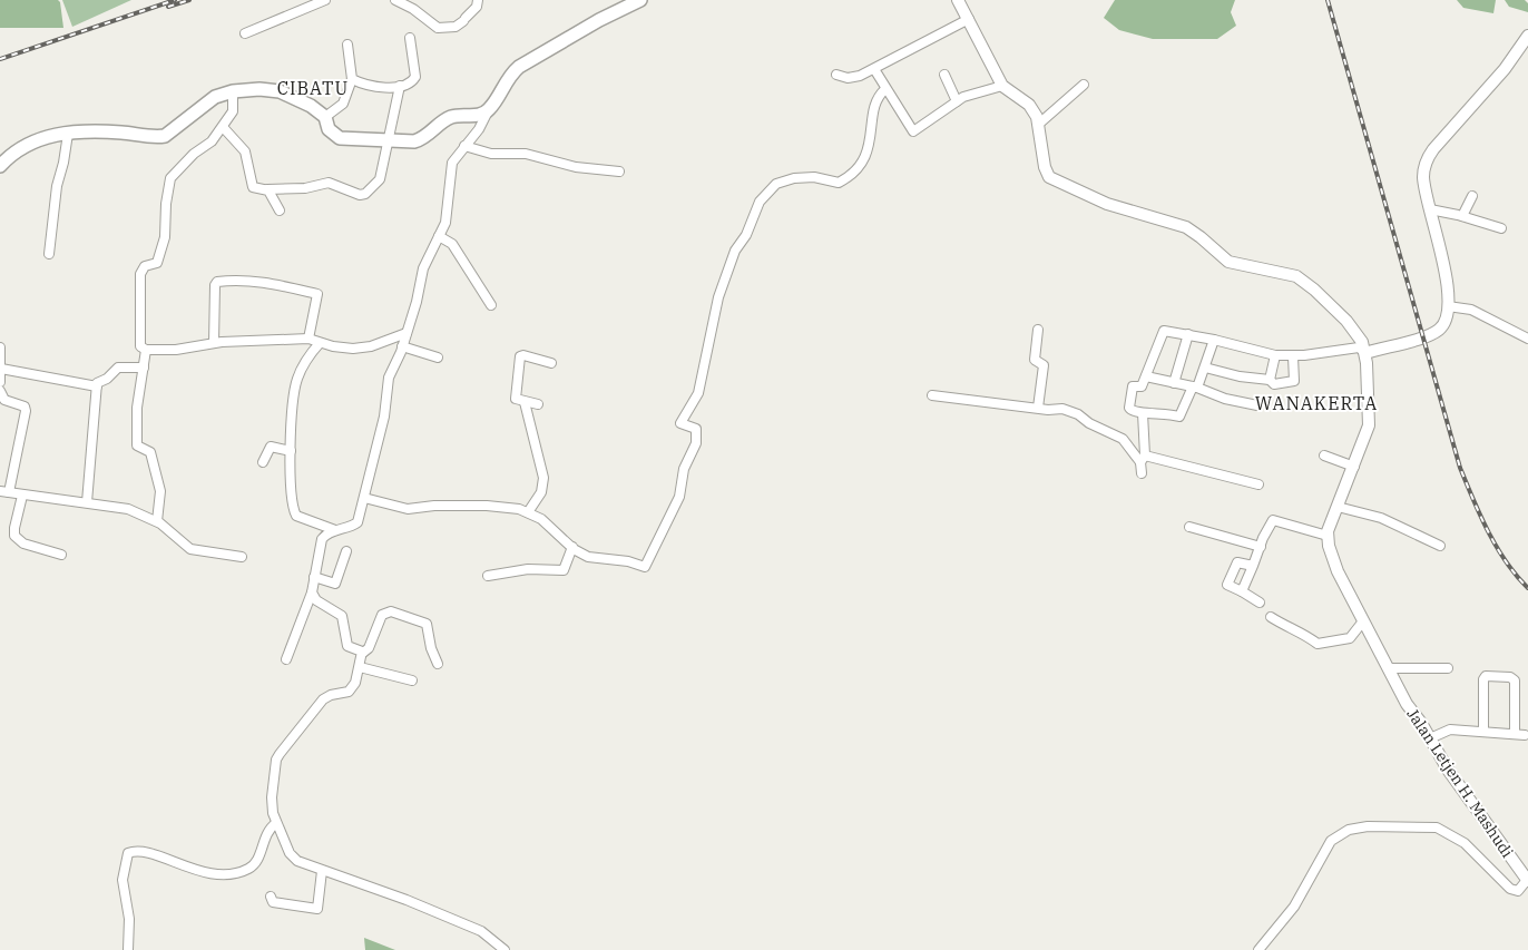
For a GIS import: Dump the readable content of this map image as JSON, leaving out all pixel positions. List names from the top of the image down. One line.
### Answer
{"streets":{"main road":["Jalan Letjen H. Mashudi"]},"districts":["CIBATU","WANAKERTA"]}
